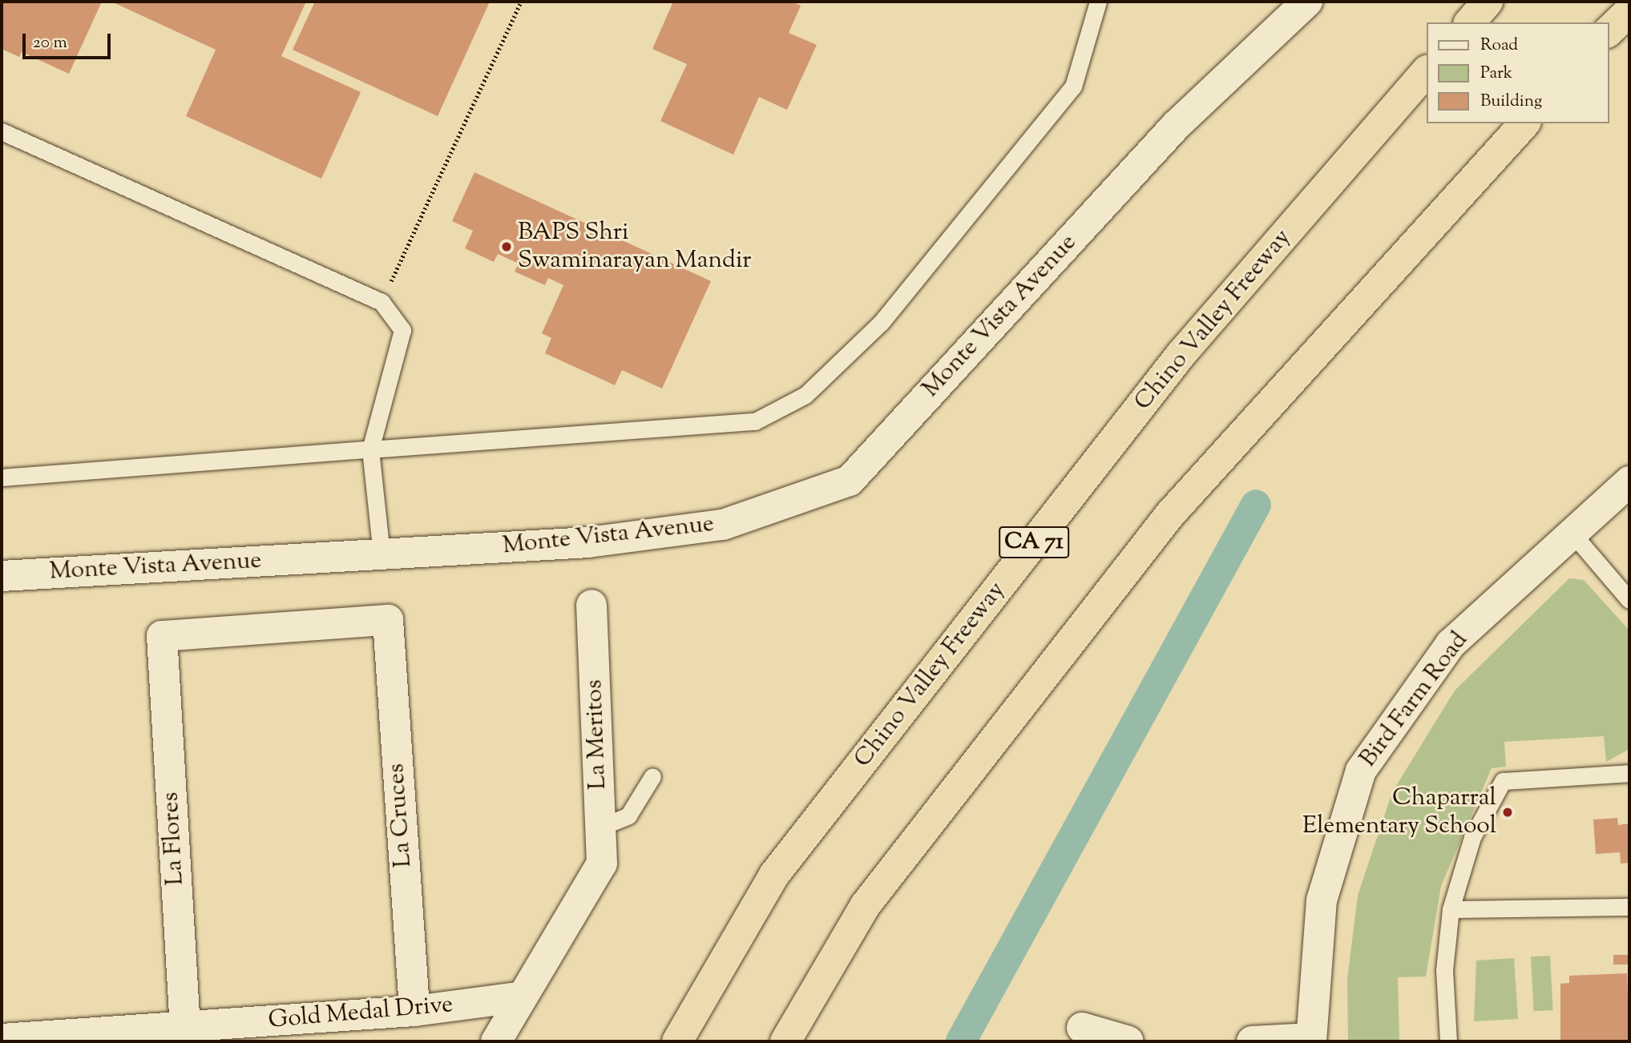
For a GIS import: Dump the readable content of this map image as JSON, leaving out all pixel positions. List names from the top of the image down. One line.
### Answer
{"streets":{"highway":["Chino Valley Freeway","CA 71"],"street":["Monte Vista Avenue","Bird Farm Road","La Meritos","La Cruces","La Flores","Gold Medal Drive"]},"crossings":[["La Meritos","Gold Medal Drive"],["La Cruces","La Flores"],["La Cruces","Gold Medal Drive"],["La Flores","Gold Medal Drive"]],"places":["BAPS Shri Swaminarayan Mandir","Chaparral Elementary School"],"legend":["Road","Park","Building"],"scale_bar":"20 m"}
